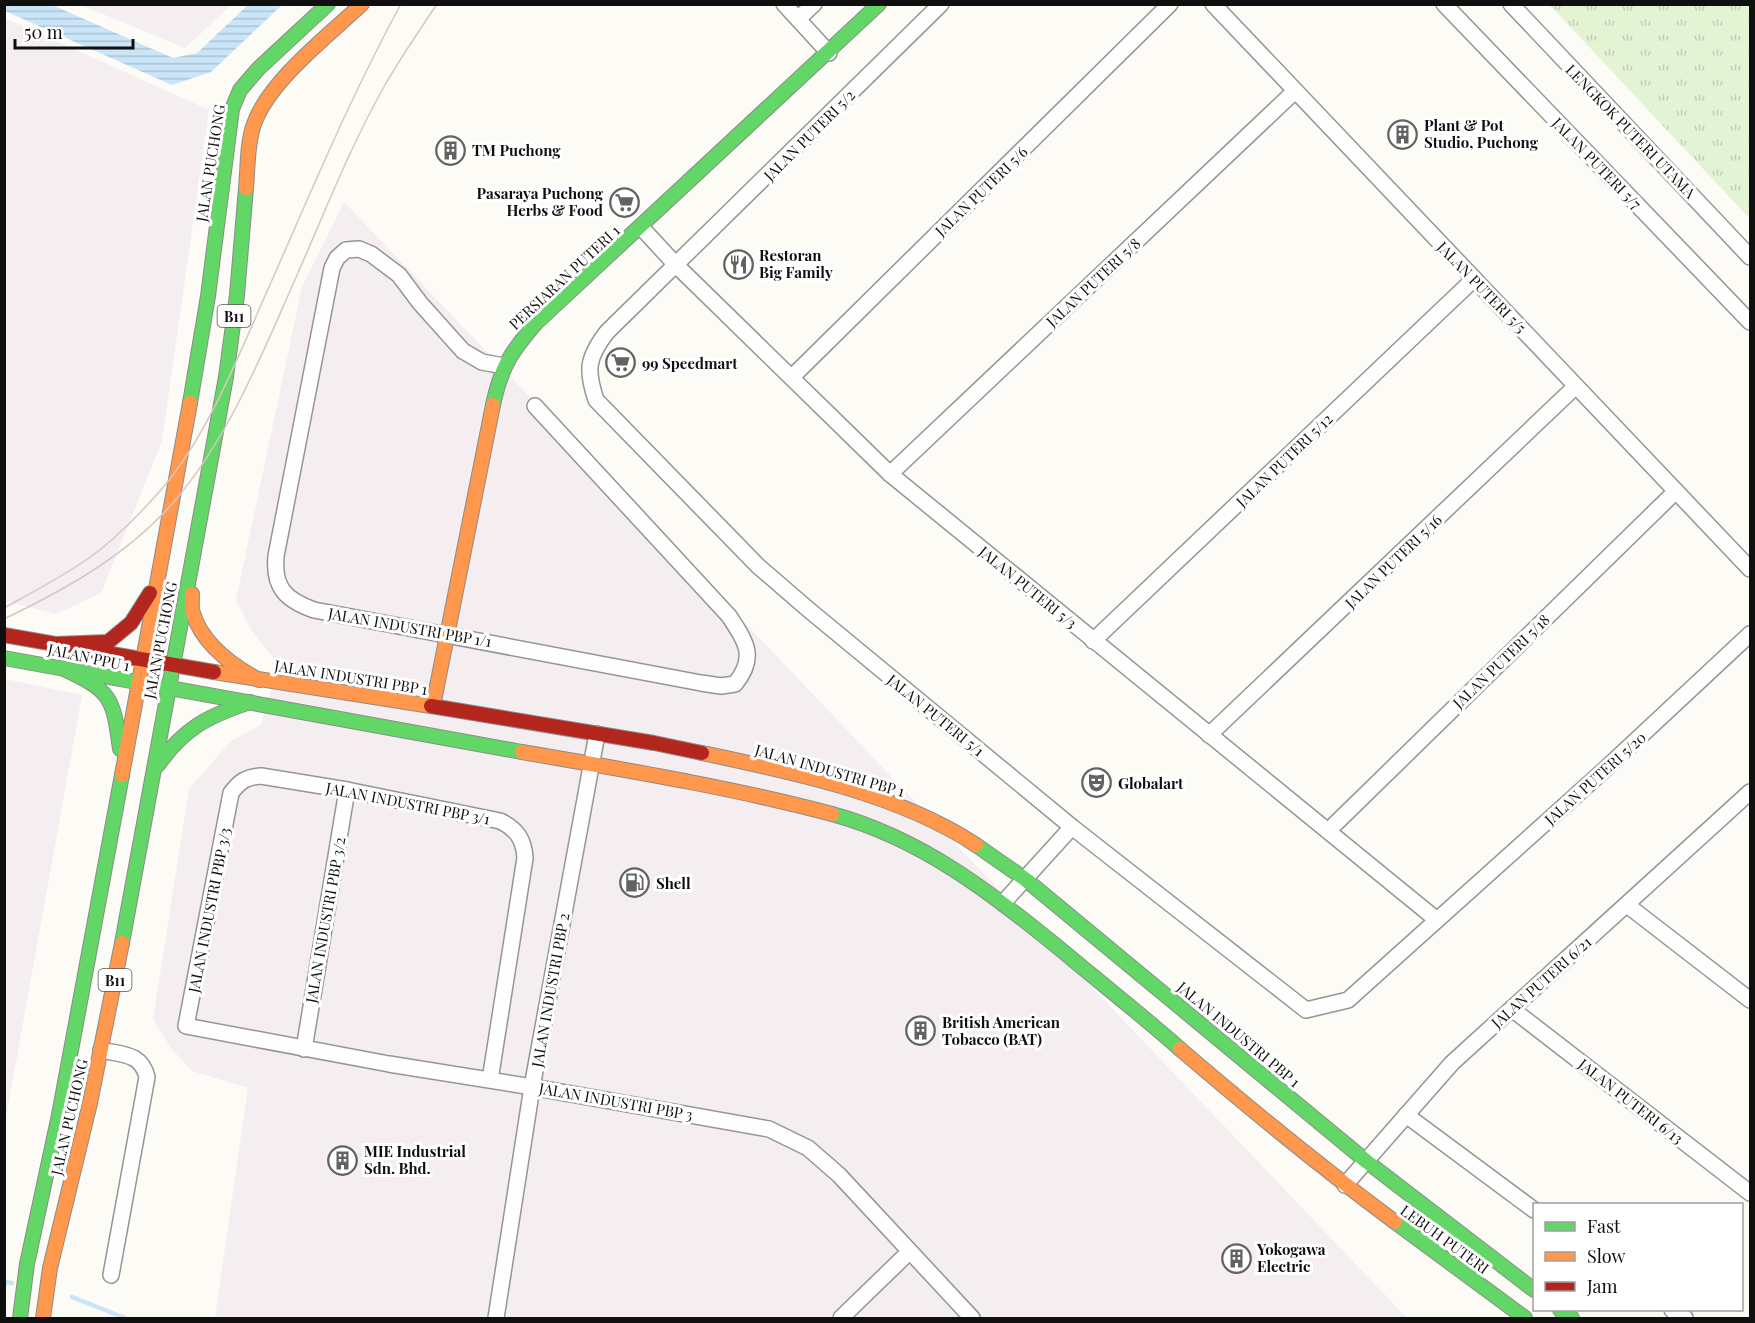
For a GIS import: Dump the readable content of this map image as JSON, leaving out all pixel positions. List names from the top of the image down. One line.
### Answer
{"streets":{"main road":["JALAN PUCHONG","PERSIARAN PUTERI 1","B11","JALAN PPU 1","JALAN INDUSTRI PBP 1","LEBUH PUTERI"],"street":["LENGKOK PUTERI UTAMA","JALAN PUTERI 5/2","JALAN PUTERI 5/7","JALAN PUTERI 5/6","JALAN PUTERI 5/8","JALAN PUTERI 5/5","JALAN PUTERI 5/12","JALAN PUTERI 5/16","JALAN PUTERI 5/3","JALAN INDUSTRI PBP 1/1","JALAN PUTERI 5/18","JALAN PUTERI 5/1","JALAN PUTERI 5/20","JALAN INDUSTRI PBP 3/1","JALAN INDUSTRI PBP 3/3","JALAN INDUSTRI PBP 3/2","JALAN PUTERI 6/21","JALAN INDUSTRI PBP 2","JALAN INDUSTRI PBP 3","JALAN PUTERI 6/13"]},"crossings":[["JALAN PUTERI 5/2","JALAN PUTERI 5/3"],["JALAN PUTERI 5/2","JALAN PUTERI 5/1"],["JALAN PUCHONG","JALAN PPU 1"],["JALAN PUCHONG","JALAN INDUSTRI PBP 1"],["JALAN PUTERI 5/6","JALAN PUTERI 5/3"],["PERSIARAN PUTERI 1","JALAN PUTERI 5/3"],["PERSIARAN PUTERI 1","JALAN INDUSTRI PBP 1/1"],["PERSIARAN PUTERI 1","JALAN INDUSTRI PBP 1"],["JALAN PUTERI 5/8","JALAN PUTERI 5/5"],["JALAN PUTERI 5/8","JALAN PUTERI 5/3"],["JALAN PUTERI 5/5","JALAN PUTERI 5/12"],["JALAN PUTERI 5/5","JALAN PUTERI 5/16"],["JALAN PUTERI 5/5","JALAN PUTERI 5/18"],["JALAN PUTERI 5/12","JALAN PUTERI 5/3"],["JALAN PUTERI 5/16","JALAN PUTERI 5/3"],["JALAN PUTERI 5/3","JALAN PUTERI 5/18"],["JALAN PUTERI 5/3","JALAN PUTERI 5/1"],["JALAN PUTERI 5/3","JALAN PUTERI 5/20"],["JALAN INDUSTRI PBP 1","JALAN PUTERI 6/21"],["JALAN INDUSTRI PBP 1","JALAN INDUSTRI PBP 2"],["JALAN INDUSTRI PBP 1","LEBUH PUTERI"],["JALAN PUTERI 5/1","JALAN PUTERI 5/20"],["JALAN INDUSTRI PBP 3/1","JALAN INDUSTRI PBP 3/3"],["JALAN INDUSTRI PBP 3/1","JALAN INDUSTRI PBP 3/2"],["JALAN INDUSTRI PBP 3/1","JALAN INDUSTRI PBP 3"],["JALAN INDUSTRI PBP 3/3","JALAN INDUSTRI PBP 3"],["JALAN INDUSTRI PBP 3/2","JALAN INDUSTRI PBP 3"],["JALAN PUTERI 6/21","JALAN PUTERI 6/13"],["JALAN PUTERI 6/21","LEBUH PUTERI"],["JALAN INDUSTRI PBP 2","JALAN INDUSTRI PBP 3"]],"places":{"building":["Plant & Pot Studio, Puchong","TM Puchong","British American Tobacco (BAT)","MIE Industrial Sdn. Bhd.","Yokogawa Electric"],"supermarket":["Pasaraya Puchong Herbs & Food","99 Speedmart"],"restaurant":["Restoran Big Family"],"theatre":["Globalart"],"fuel station":["Shell"]},"legend":["Fast","Slow","Jam"],"scale_bar":"50 m"}
